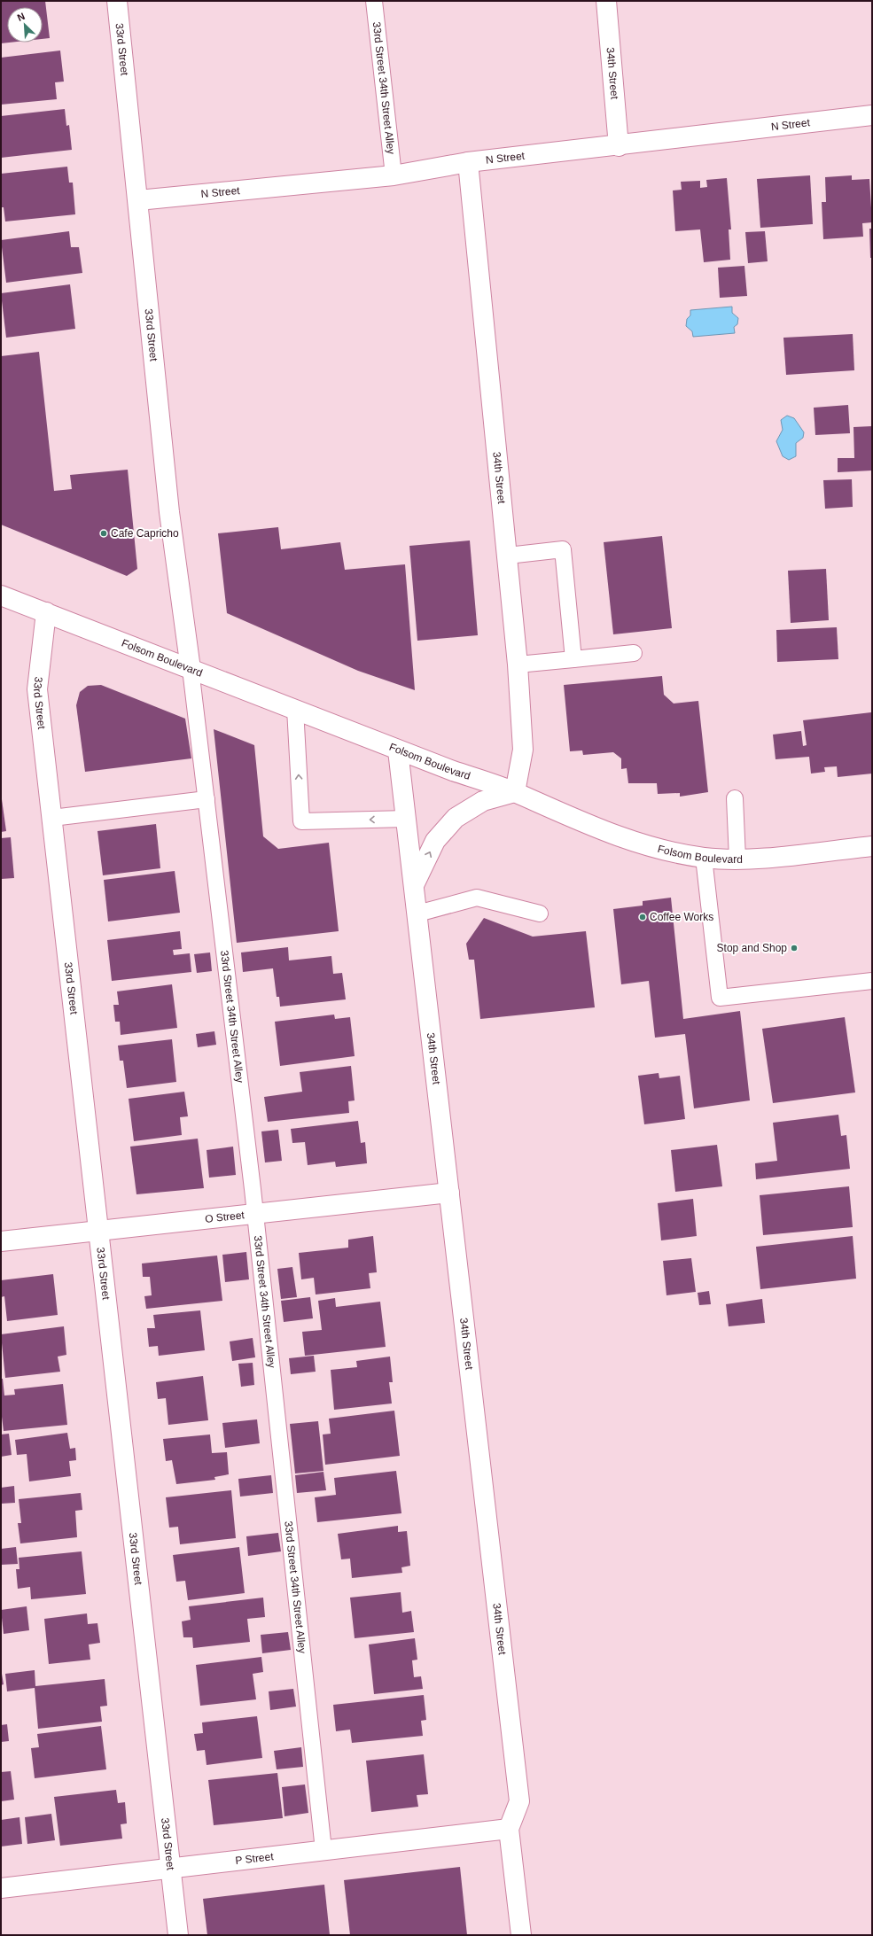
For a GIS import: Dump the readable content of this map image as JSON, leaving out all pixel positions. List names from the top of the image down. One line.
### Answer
{"streets":{"street":["33rd Street","34th Street","N Street","Folsom Boulevard","O Street","P Street"],"lane":["33rd Street 34th Street Alley"]},"crossings":[["33rd Street","33rd Street 34th Street Alley"],["33rd Street","N Street"],["33rd Street","Folsom Boulevard"],["33rd Street","O Street"],["33rd Street","P Street"],["34th Street","N Street"],["34th Street","Folsom Boulevard"],["34th Street","O Street"],["34th Street","P Street"],["33rd Street 34th Street Alley","N Street"],["33rd Street 34th Street Alley","Folsom Boulevard"],["33rd Street 34th Street Alley","O Street"],["33rd Street 34th Street Alley","P Street"]],"places":["Cafe Capricho","Coffee Works","Stop and Shop"],"north":"top left"}
